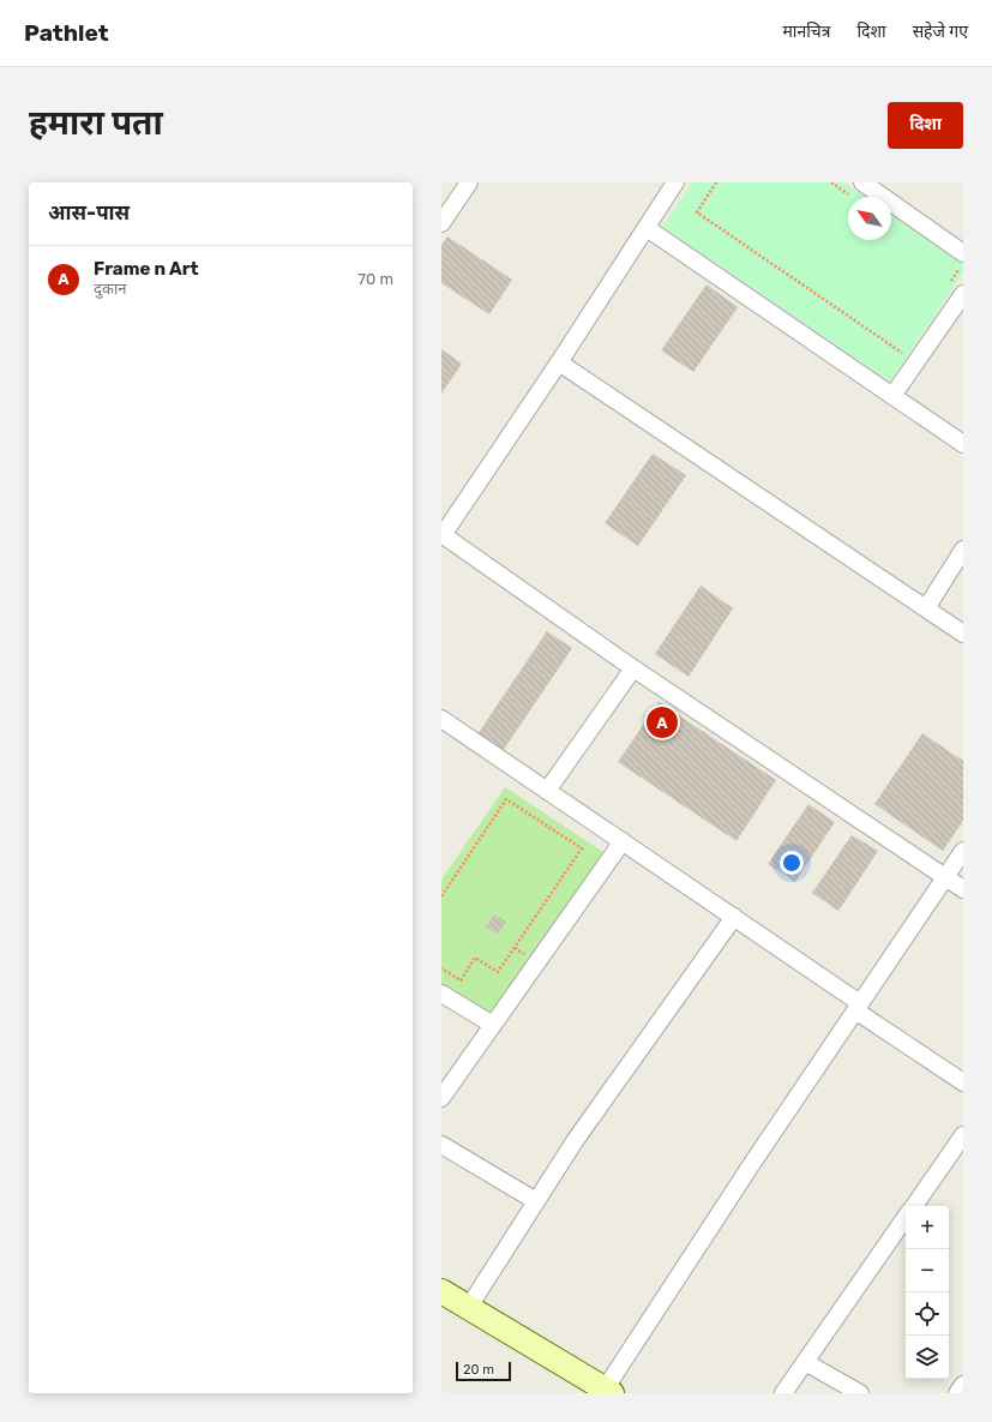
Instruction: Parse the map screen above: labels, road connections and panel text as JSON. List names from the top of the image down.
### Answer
{
  "scale_bar": "20 m",
  "north": "top left",
  "page": {
    "header": "Pathlet",
    "nav": ["मानचित्र", "दिशा", "सहेजे गए"],
    "buttons": "दिशा",
    "title": "हमारा पता",
    "heading": "आस-पास",
    "list": [
      {
        "mark": "A",
        "name": "Frame n Art",
        "note": "दुकान",
        "value": "70 m"
      }
    ],
    "pins": "A",
    "map_buttons": ["+", "−"],
    "scale": "20 m"
  }
}
